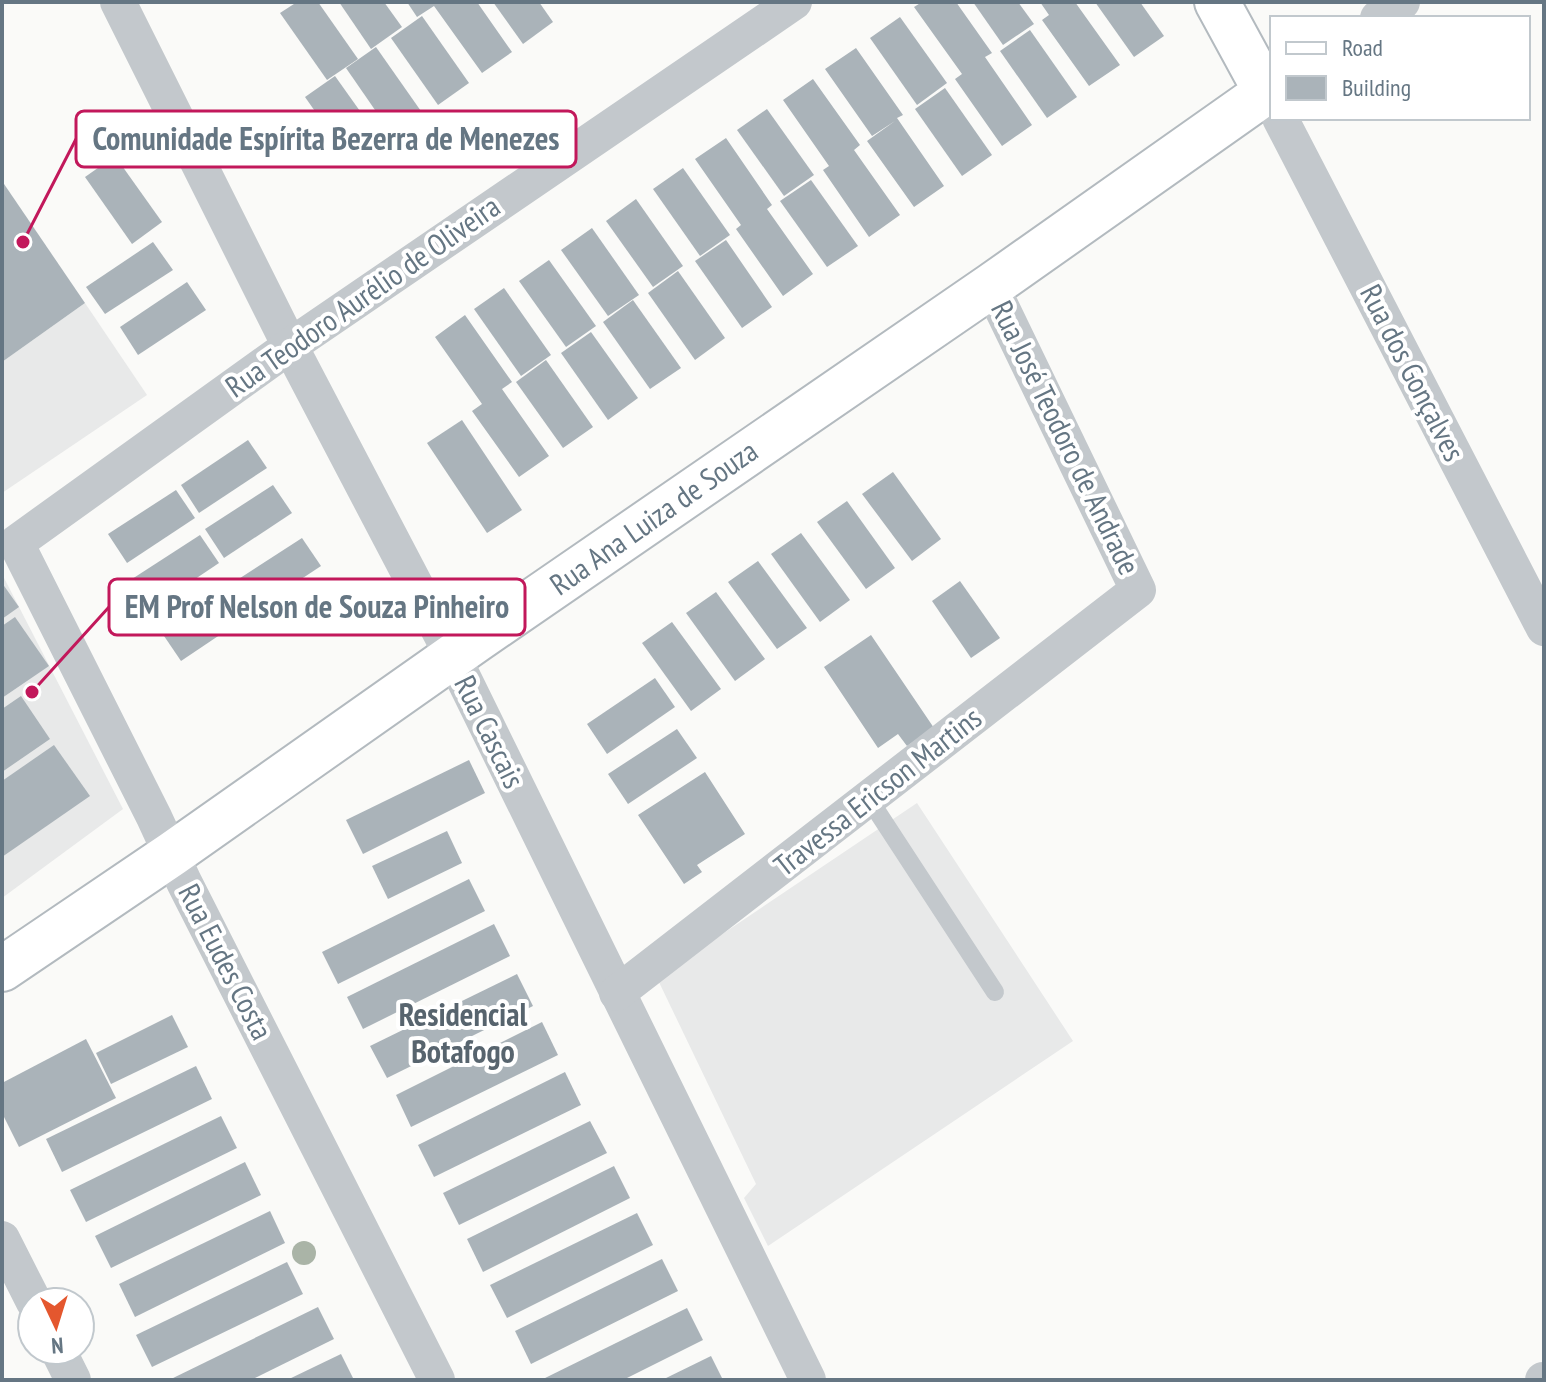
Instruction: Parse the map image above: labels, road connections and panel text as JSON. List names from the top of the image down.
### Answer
{
  "streets": {
    "street": [
      "Rua Teodoro Aurélio de Oliveira",
      "Rua dos Gonçalves",
      "Rua José Teodoro de Andrade",
      "Rua Ana Luiza de Souza",
      "Rua Cascais",
      "Travessa Ericson Martins",
      "Rua Eudes Costa"
    ]
  },
  "crossings": [
    ["Rua Teodoro Aurélio de Oliveira", "Rua Cascais"],
    ["Rua Teodoro Aurélio de Oliveira", "Rua Eudes Costa"],
    ["Rua José Teodoro de Andrade", "Rua Ana Luiza de Souza"],
    ["Rua José Teodoro de Andrade", "Travessa Ericson Martins"],
    ["Rua Ana Luiza de Souza", "Rua Cascais"],
    ["Rua Ana Luiza de Souza", "Rua Eudes Costa"],
    ["Rua Cascais", "Travessa Ericson Martins"]
  ],
  "districts": ["Residencial Botafogo"],
  "places": ["Comunidade Espírita Bezerra de Menezes", "EM Prof Nelson de Souza Pinheiro"],
  "legend": ["Road", "Building"],
  "north": "bottom"
}
